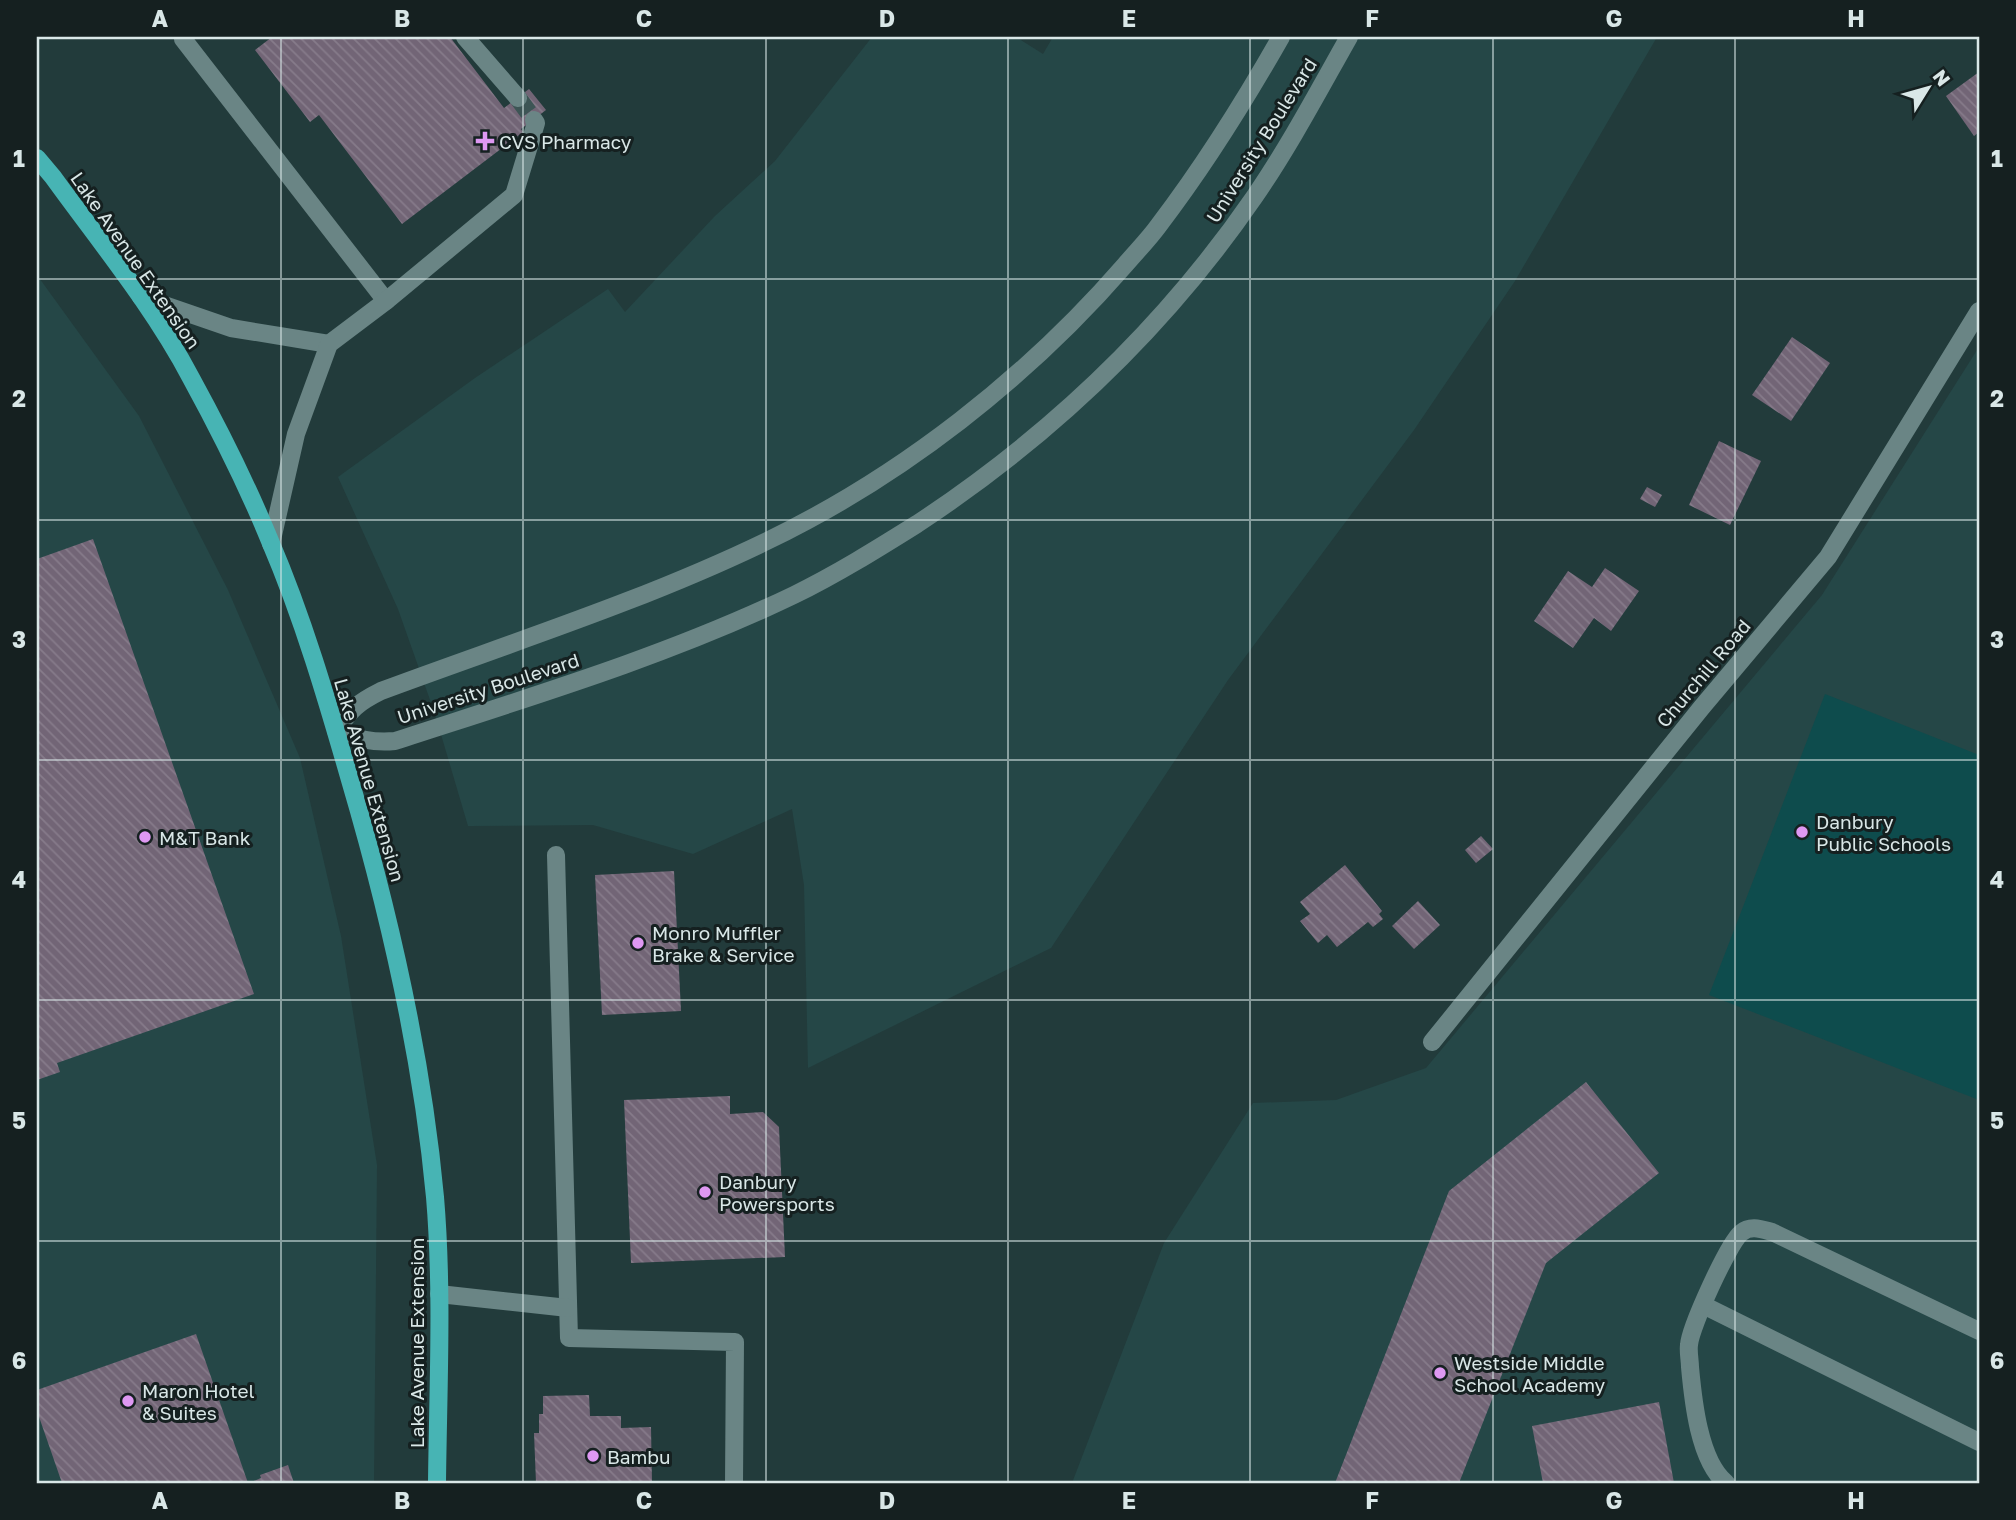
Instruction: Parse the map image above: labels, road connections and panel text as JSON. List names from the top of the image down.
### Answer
{
  "streets": {
    "main road": ["Lake Avenue Extension"],
    "street": ["University Boulevard", "Churchill Road"]
  },
  "crossings": [
    ["University Boulevard", "Lake Avenue Extension"]
  ],
  "places": {
    "health": ["CVS Pharmacy"],
    "other": [
      "Danbury Public Schools",
      "M&T Bank",
      "Monro Muffler Brake & Service",
      "Danbury Powersports",
      "Westside Middle School Academy",
      "Maron Hotel & Suites",
      "Bambu"
    ]
  },
  "north": "top right",
  "grid": {
    "columns": [
      "A",
      "B",
      "C",
      "D",
      "E",
      "F",
      "G",
      "H"
    ],
    "rows": [
      "1",
      "2",
      "3",
      "4",
      "5",
      "6"
    ]
  }
}
